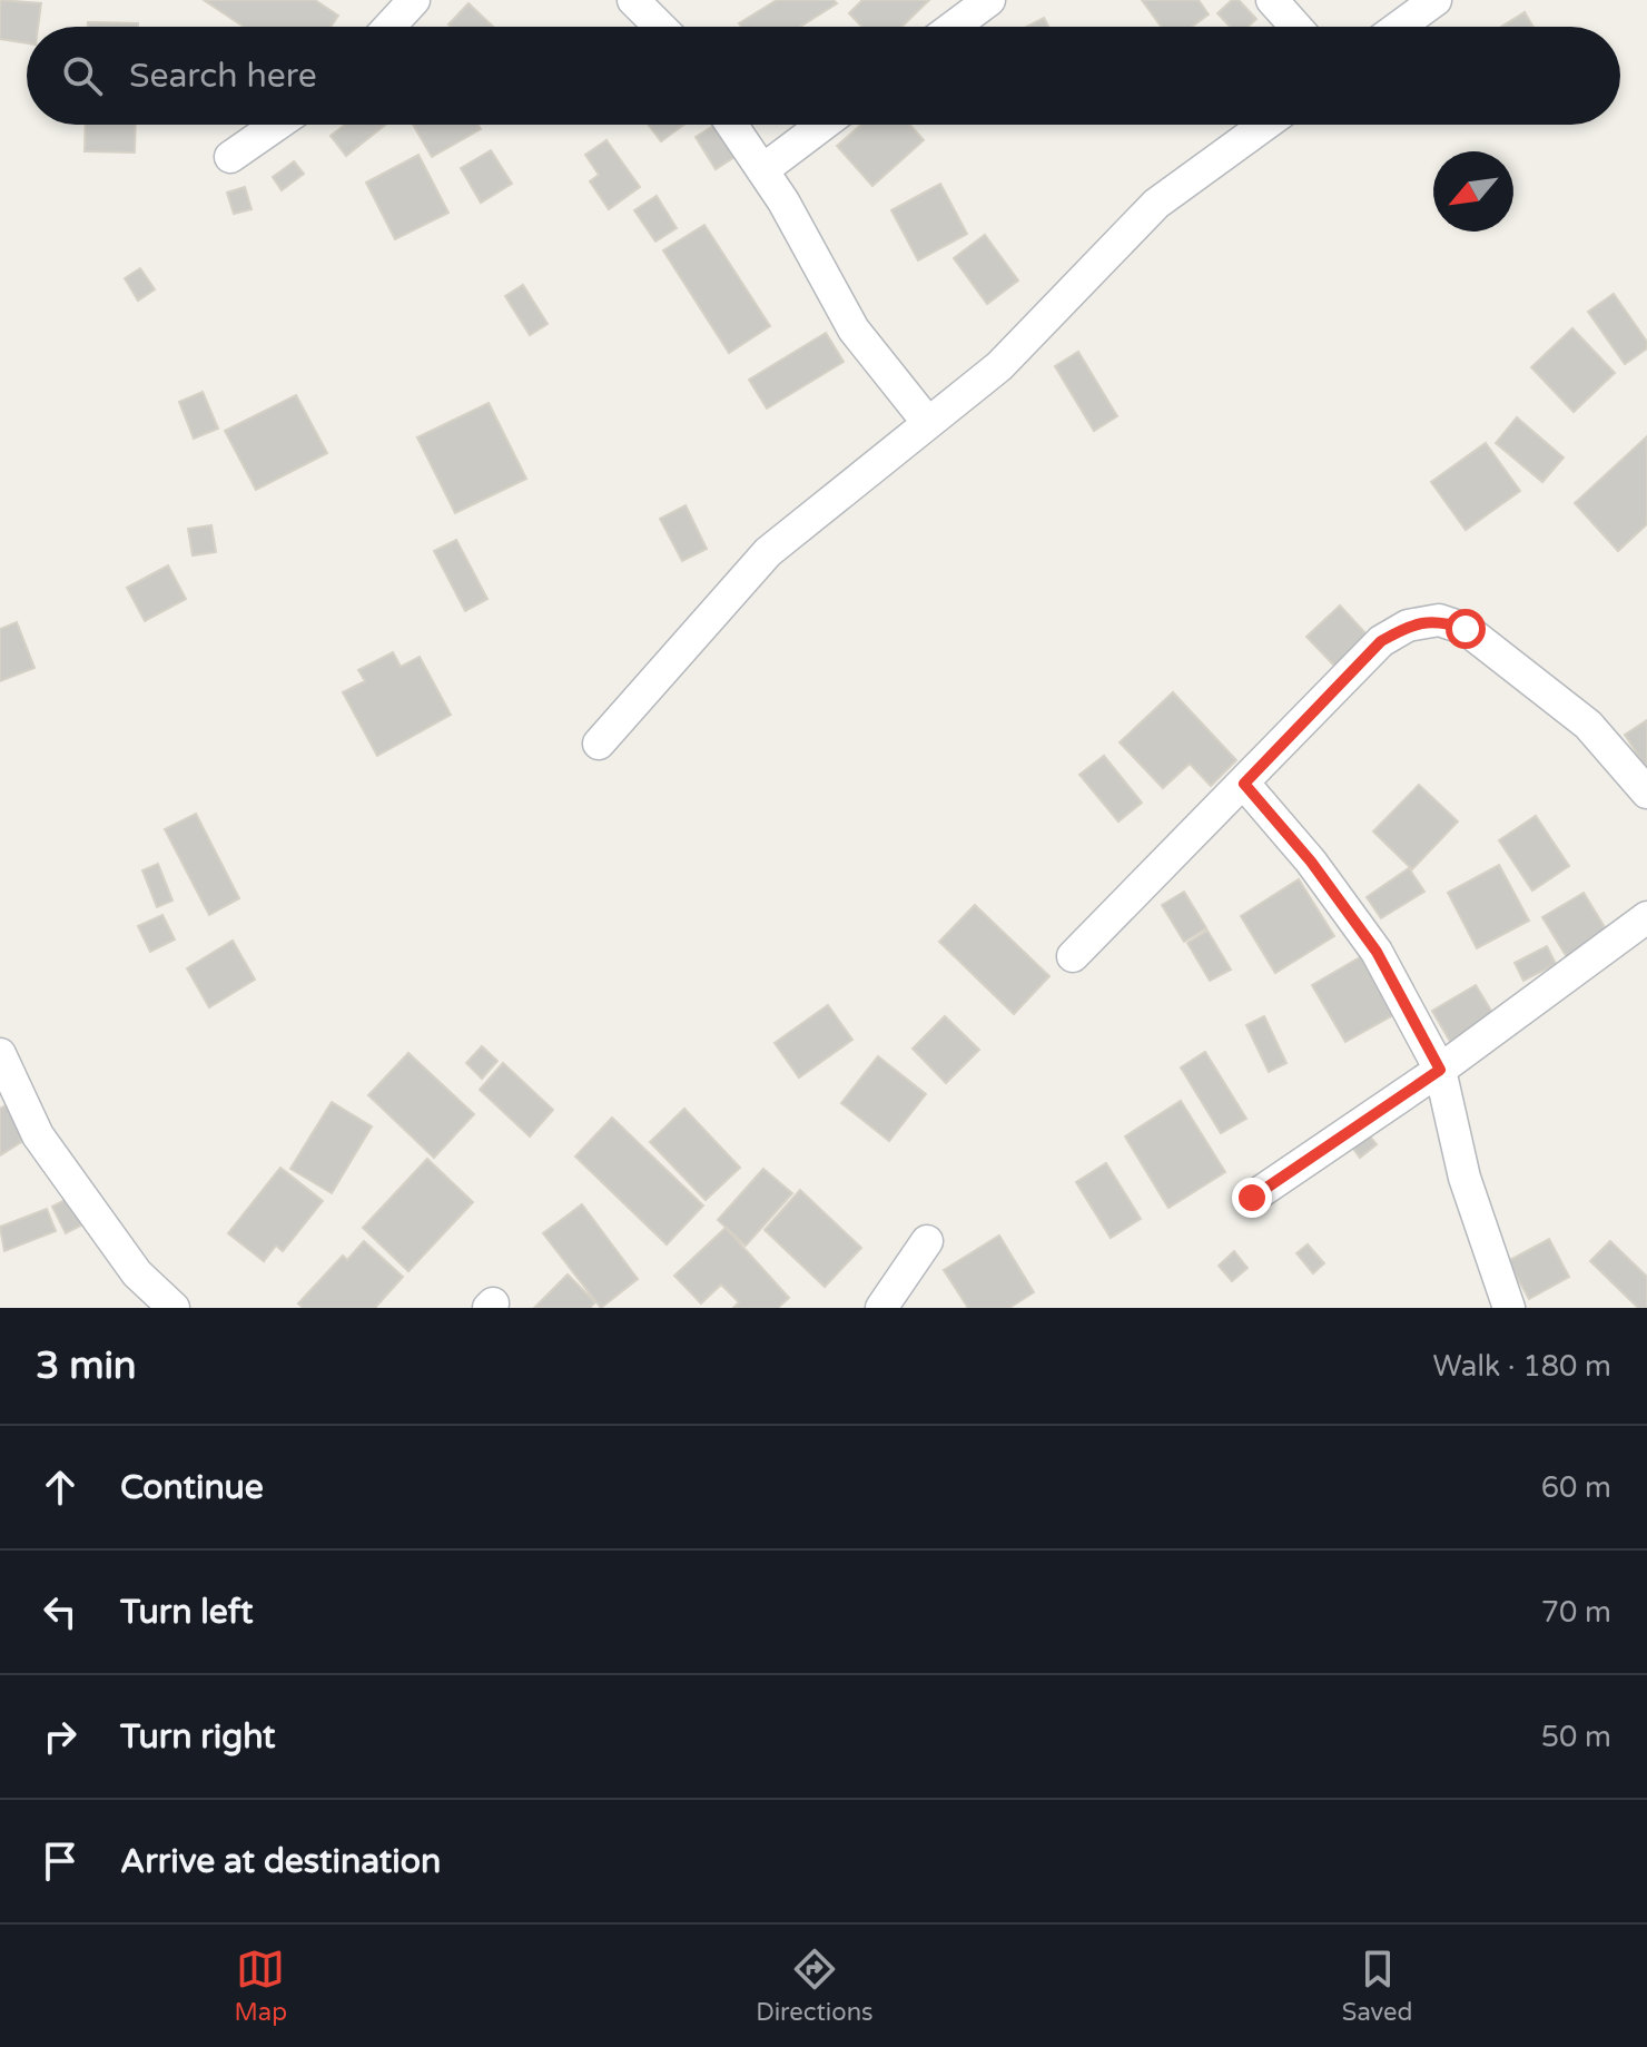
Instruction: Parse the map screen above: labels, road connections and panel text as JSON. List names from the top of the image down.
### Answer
{
  "north": "bottom left",
  "page": {
    "search": "Search here",
    "heading": ["3 min", "Walk · 180 m"],
    "list": [
      ["Continue", "60 m"],
      ["Turn left", "70 m"],
      ["Turn right", "50 m"],
      "Arrive at destination"
    ],
    "nav": ["Map", "Directions", "Saved"]
  }
}
